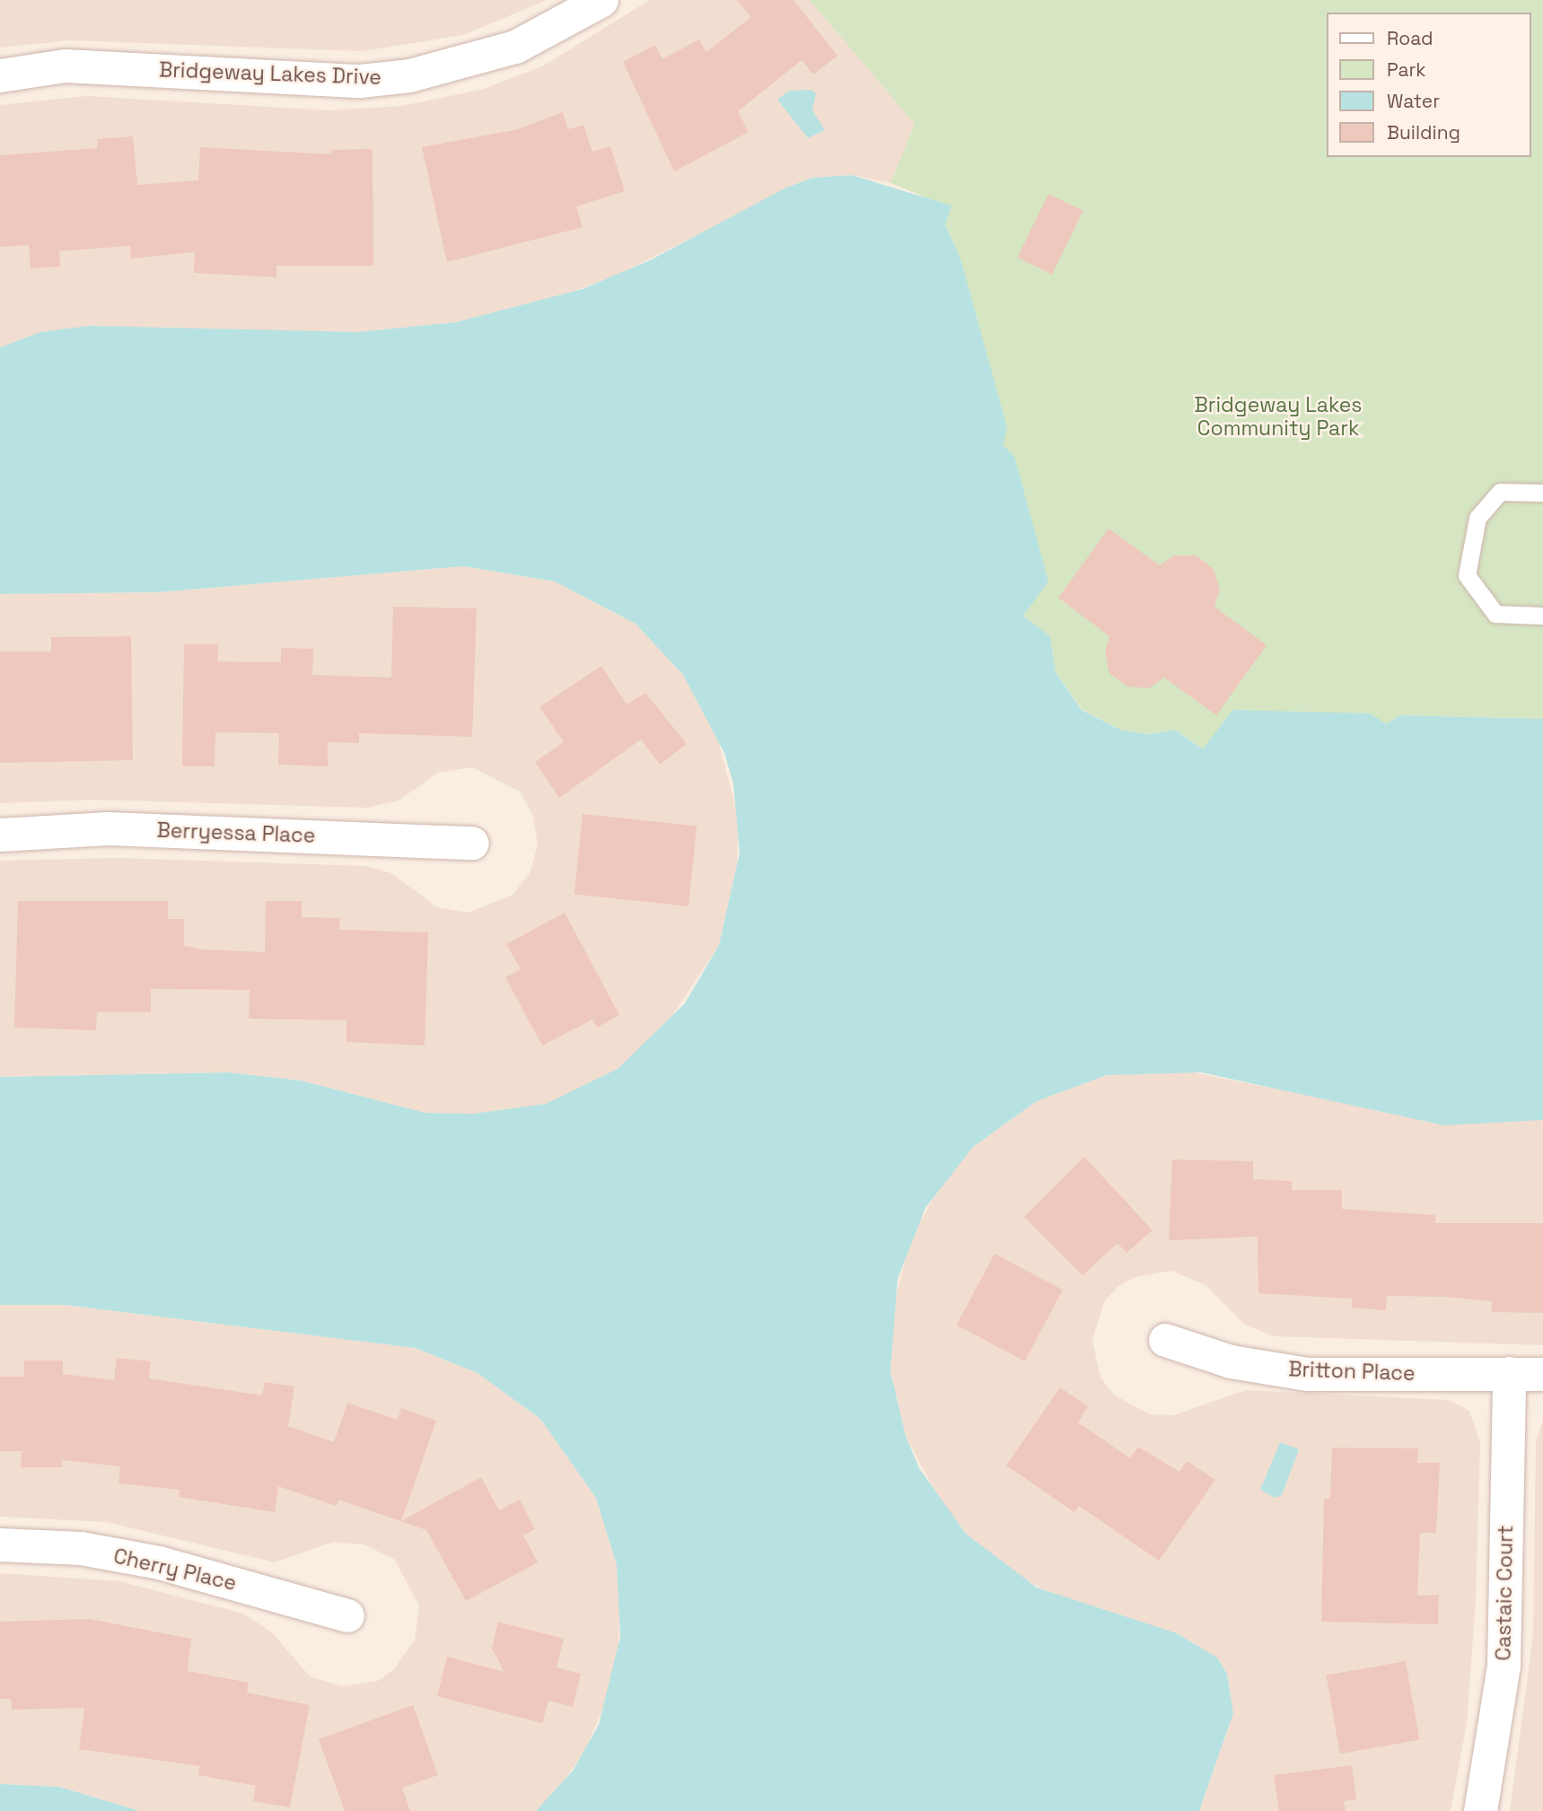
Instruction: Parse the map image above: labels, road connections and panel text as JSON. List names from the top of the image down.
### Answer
{
  "streets": {
    "street": [
      "Bridgeway Lakes Drive",
      "Berryessa Place",
      "Britton Place",
      "Cherry Place",
      "Castaic Court"
    ]
  },
  "crossings": [
    ["Britton Place", "Castaic Court"]
  ],
  "parks": ["Bridgeway Lakes Community Park"],
  "legend": [
    "Road",
    "Park",
    "Water",
    "Building"
  ]
}
